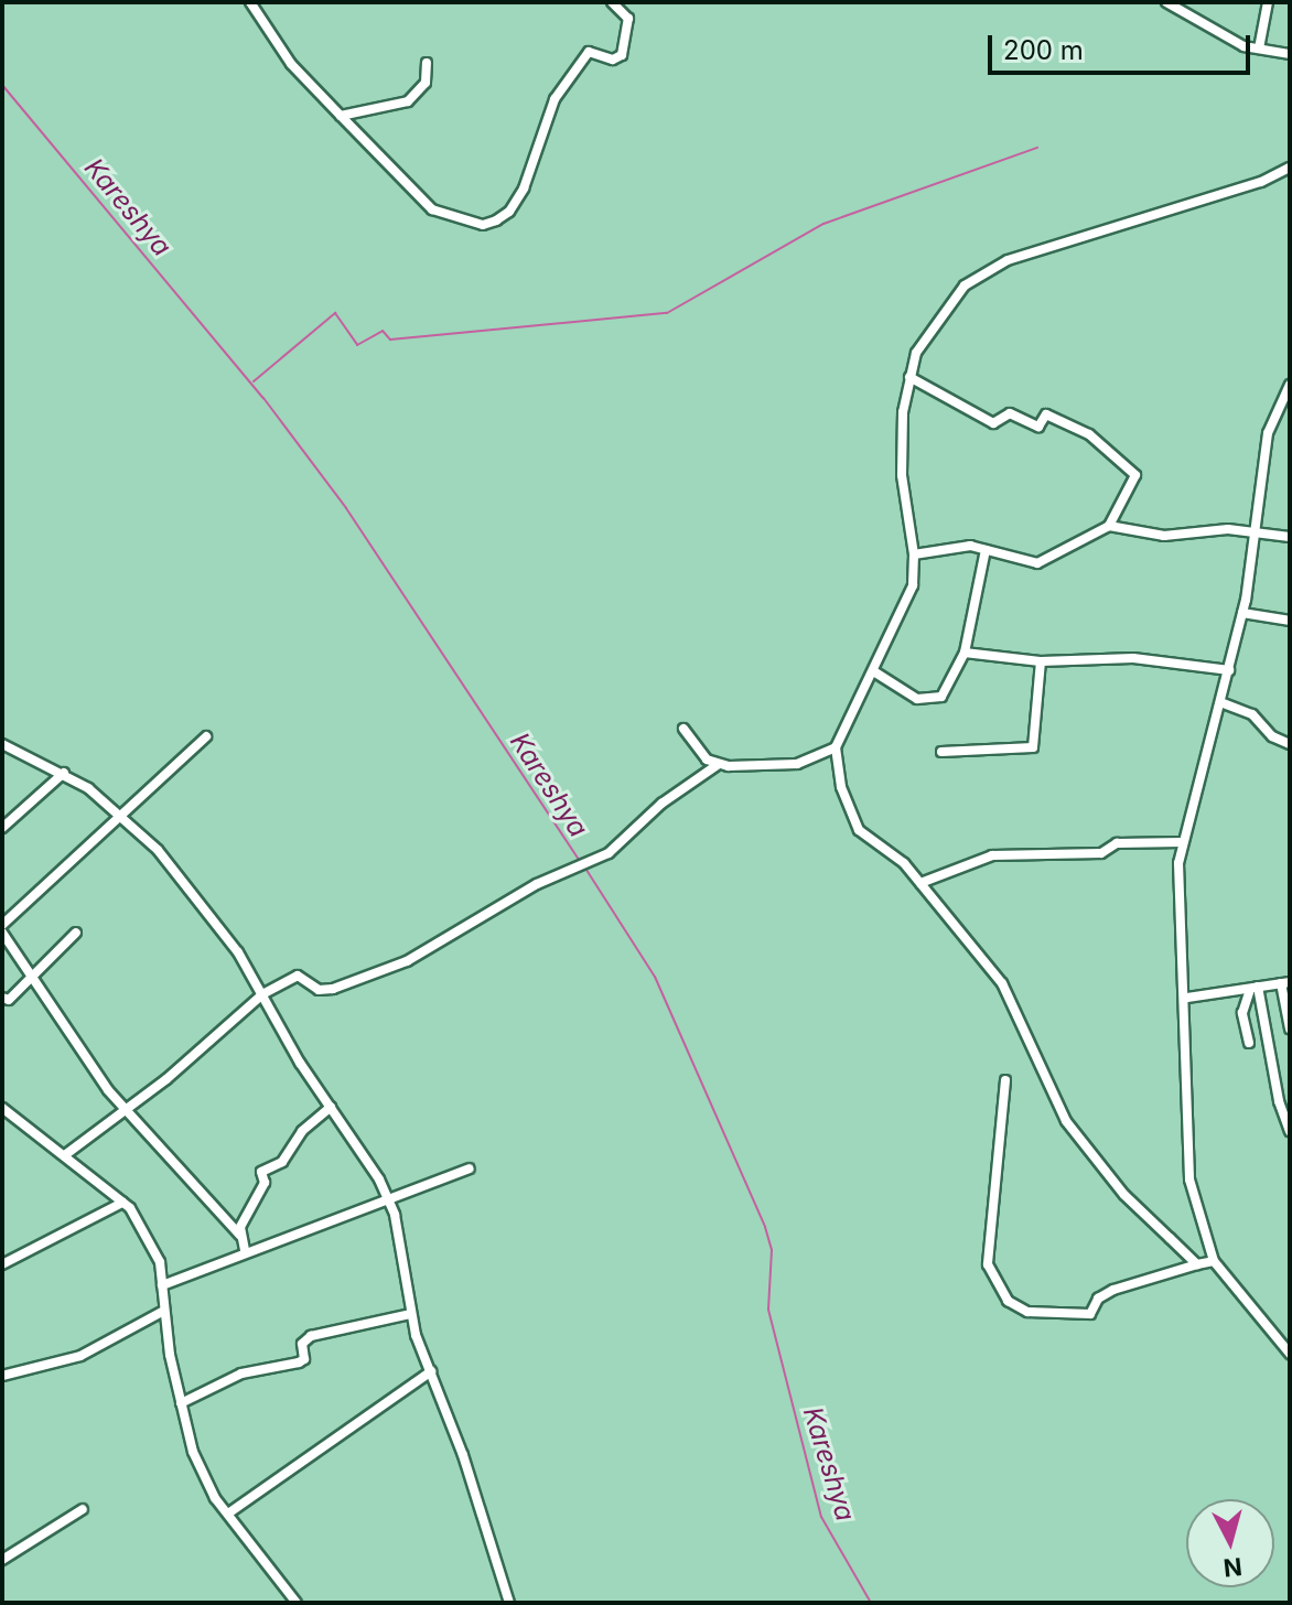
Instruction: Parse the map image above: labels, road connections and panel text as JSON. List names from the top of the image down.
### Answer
{
  "water": ["Kareshya"],
  "scale_bar": "200 m",
  "north": "bottom"
}
